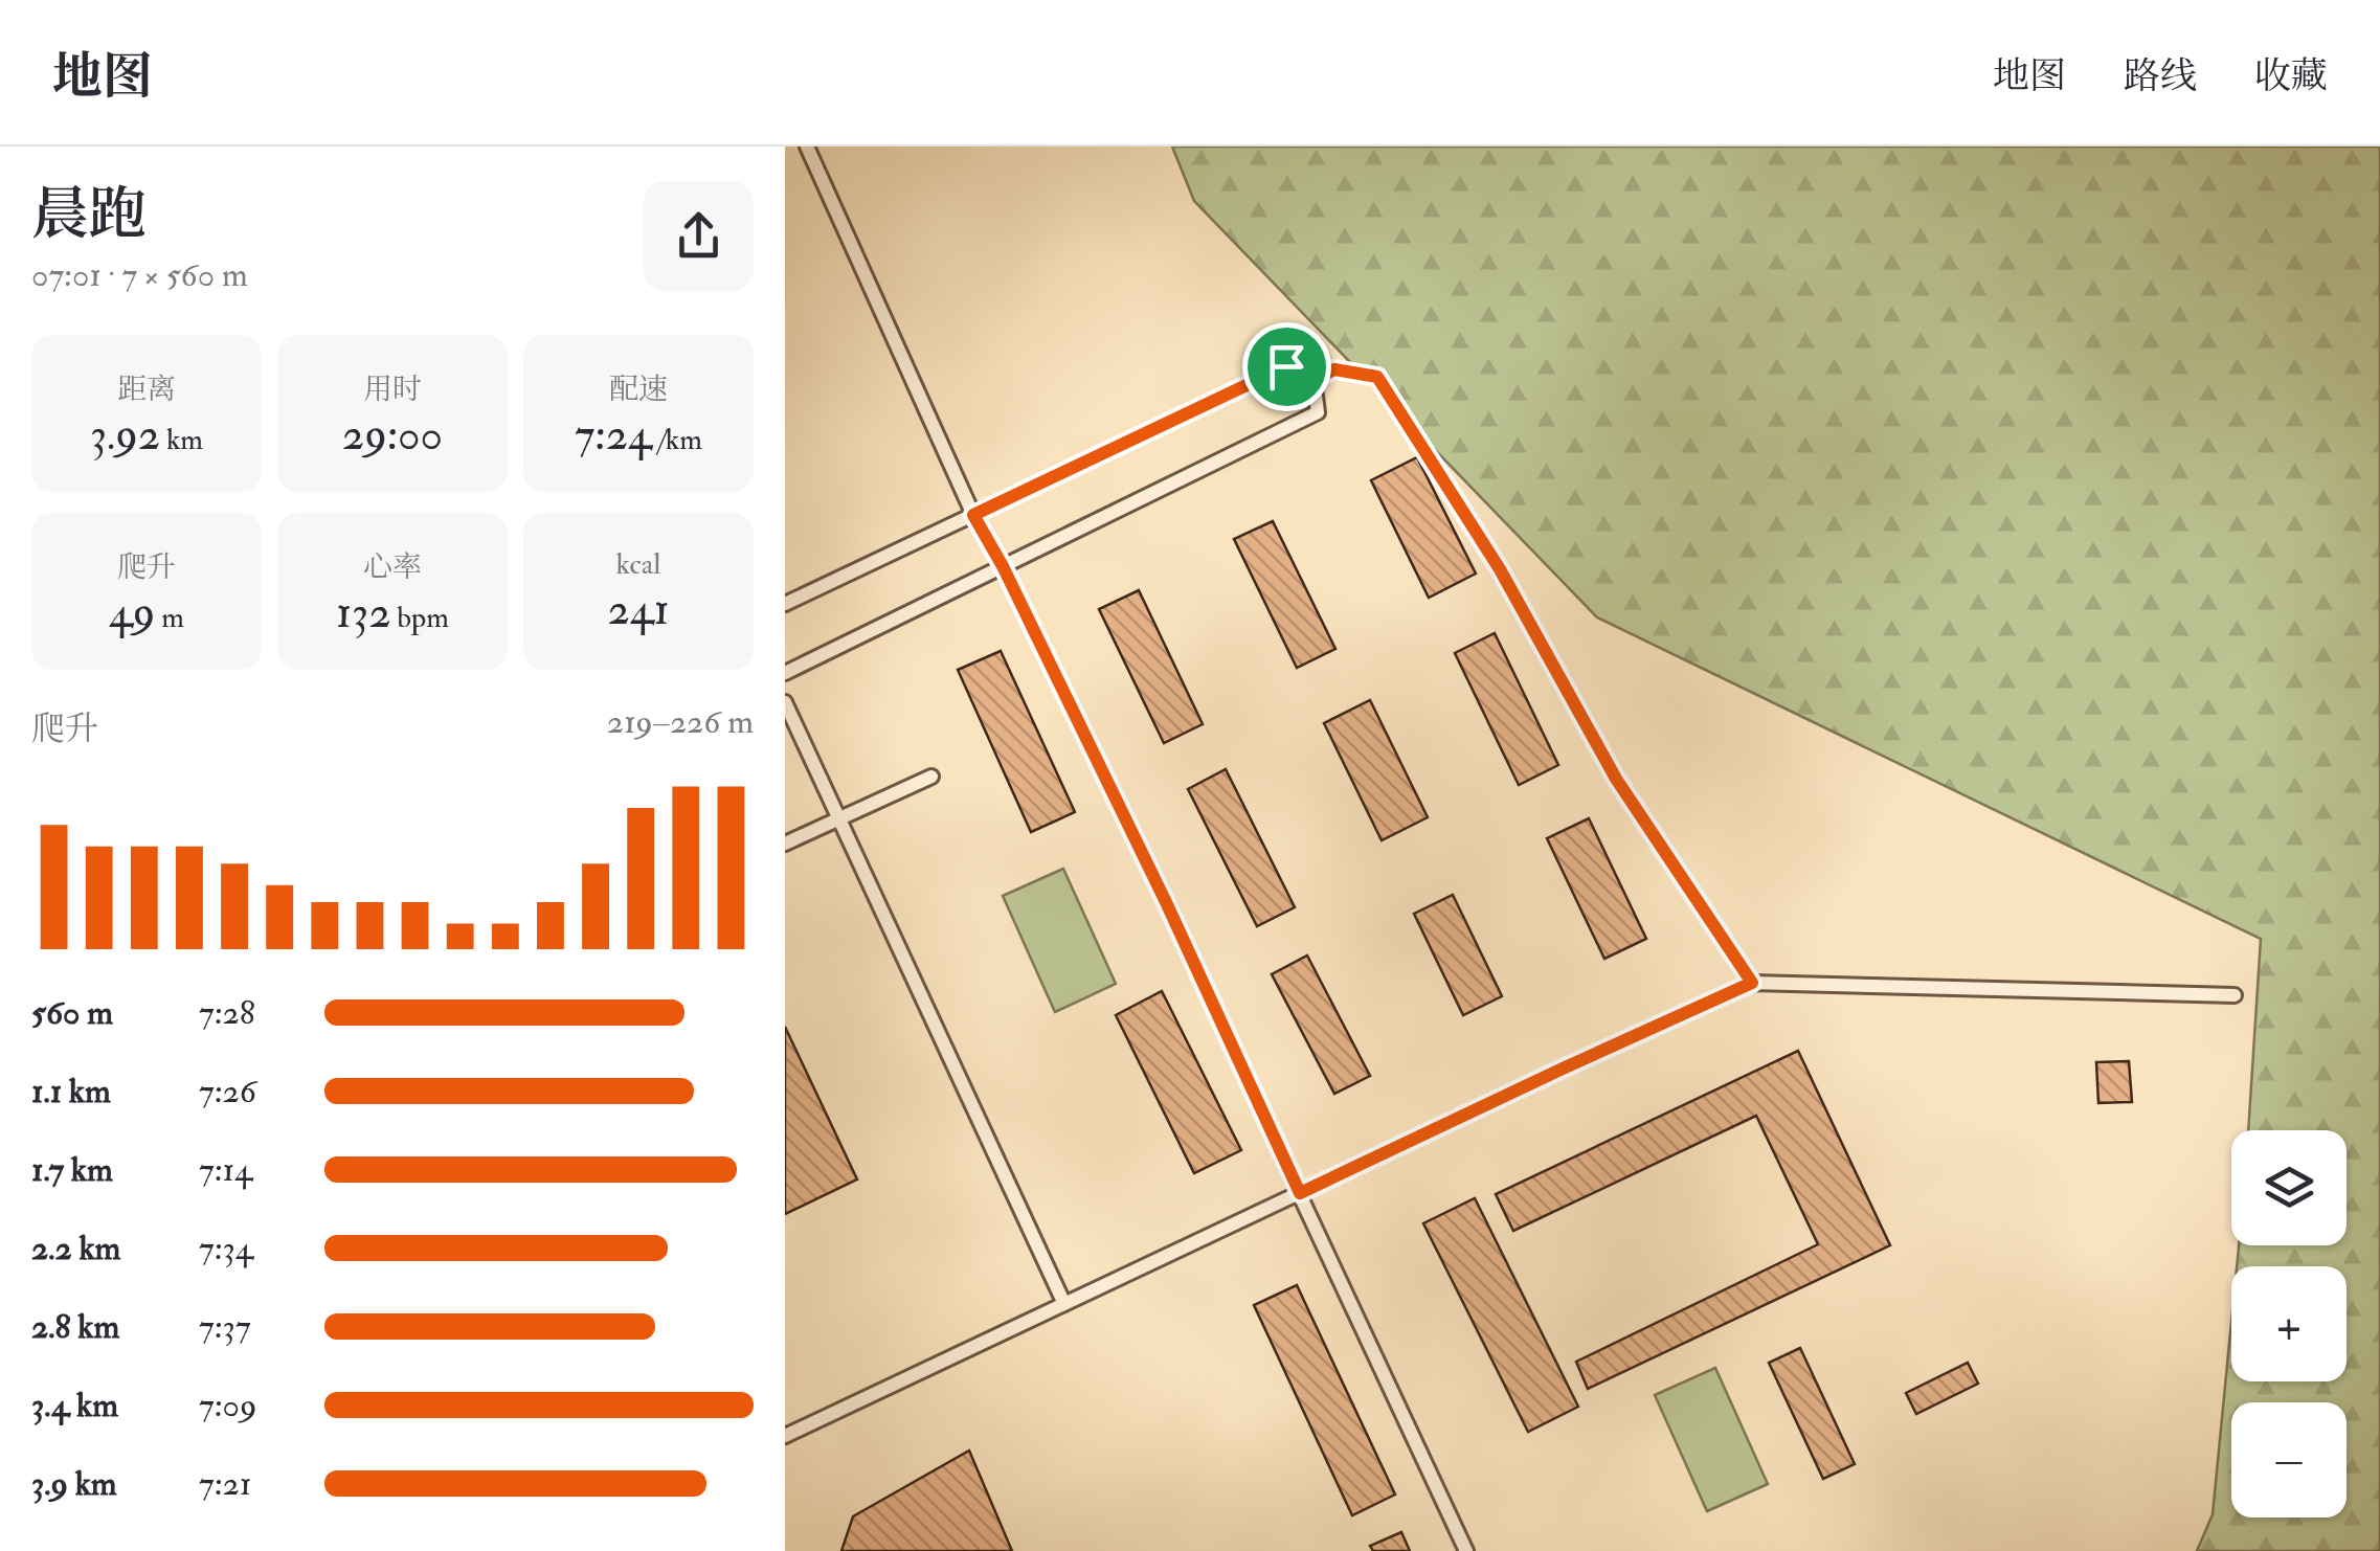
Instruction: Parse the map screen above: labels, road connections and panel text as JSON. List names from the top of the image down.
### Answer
{
  "page": {
    "header": "地图",
    "nav": ["地图", "路线", "收藏"],
    "heading": ["晨跑", "07:01 · 7 × 560 m"],
    "stats": [
      ["距离", "3.92 km"],
      ["用时", "29:00"],
      ["配速", "7:24 /km"],
      ["爬升", "49 m"],
      ["心率", "132 bpm"],
      ["kcal", "241"]
    ],
    "chart": ["爬升", "219–226 m"],
    "list": [
      {
        "name": "560 m",
        "note": "7:28"
      },
      {
        "name": "1.1 km",
        "note": "7:26"
      },
      {
        "name": "1.7 km",
        "note": "7:14"
      },
      {
        "name": "2.2 km",
        "note": "7:34"
      },
      {
        "name": "2.8 km",
        "note": "7:37"
      },
      {
        "name": "3.4 km",
        "note": "7:09"
      },
      {
        "name": "3.9 km",
        "note": "7:21"
      }
    ],
    "map_buttons": ["+", "−"]
  }
}
